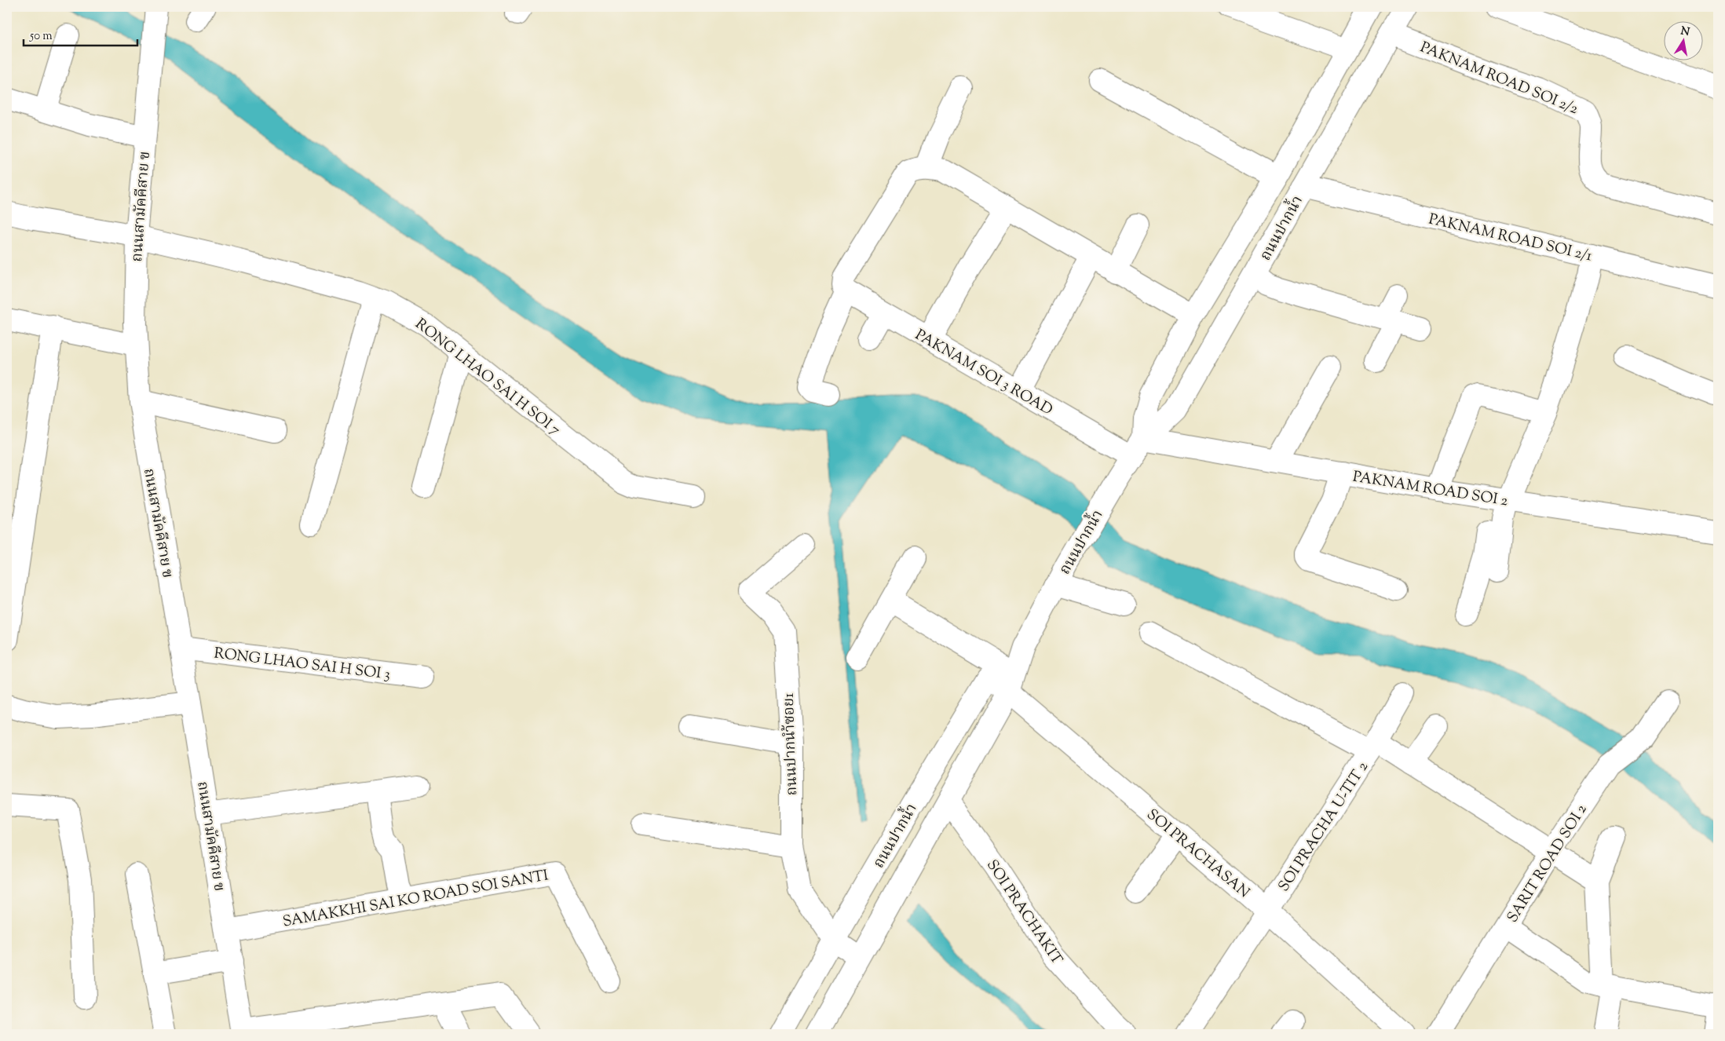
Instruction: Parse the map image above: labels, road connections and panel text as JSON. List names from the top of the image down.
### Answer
{
  "streets": {
    "street": [
      "PAKNAM ROAD SOI 2/2",
      "ถนนสามัคคีสาย ข",
      "ถนนปากน้ำ",
      "PAKNAM ROAD SOI 2/1",
      "PAKNAM SOI 3 ROAD",
      "RONG LHAO SAI H SOI 7",
      "PAKNAM ROAD SOI 2",
      "RONG LHAO SAI H SOI 3",
      "ถนนปากนำ้ซอย1",
      "SOI PRACHA U-TIT 2",
      "SOI PRACHASAN",
      "SARIT ROAD SOI 2",
      "SAMAKKHI SAI KO ROAD SOI SANTI",
      "SOI PRACHAKIT"
    ]
  },
  "crossings": [
    ["PAKNAM ROAD SOI 2/2", "ถนนปากน้ำ"],
    ["ถนนสามัคคีสาย ข", "RONG LHAO SAI H SOI 7"],
    ["ถนนสามัคคีสาย ข", "RONG LHAO SAI H SOI 3"],
    ["ถนนสามัคคีสาย ข", "SAMAKKHI SAI KO ROAD SOI SANTI"],
    ["ถนนปากน้ำ", "PAKNAM ROAD SOI 2/1"],
    ["ถนนปากน้ำ", "PAKNAM SOI 3 ROAD"],
    ["ถนนปากน้ำ", "PAKNAM ROAD SOI 2"],
    ["ถนนปากน้ำ", "ถนนปากนำ้ซอย1"],
    ["ถนนปากน้ำ", "SOI PRACHASAN"],
    ["ถนนปากน้ำ", "SOI PRACHAKIT"],
    ["SOI PRACHA U-TIT 2", "SOI PRACHASAN"]
  ],
  "scale_bar": "50 m",
  "north": "top"
}
